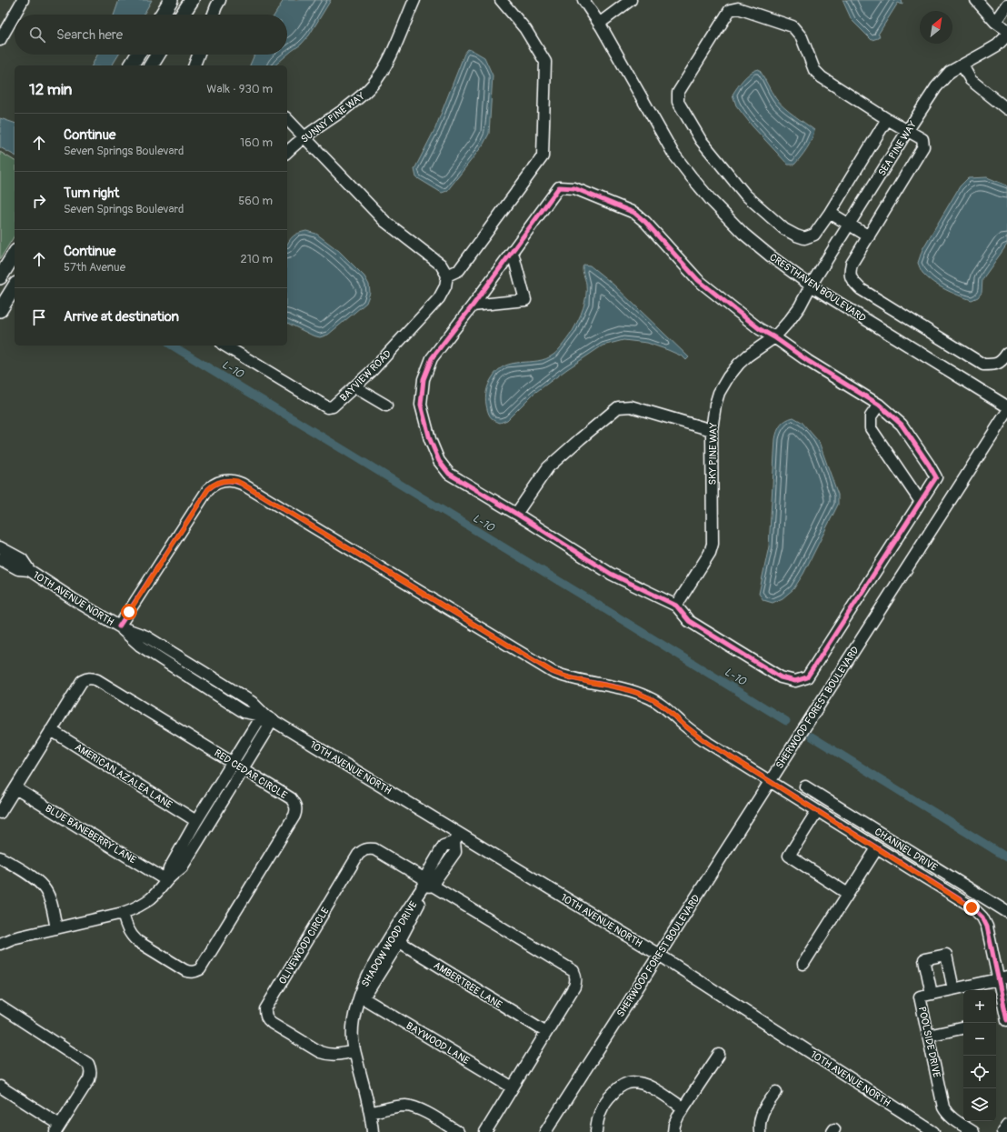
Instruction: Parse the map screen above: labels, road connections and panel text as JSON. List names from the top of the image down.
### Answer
{
  "streets": {
    "street": [
      "SUNNY PINE WAY",
      "SEA PINE WAY",
      "CRESTHAVEN BOULEVARD",
      "BAYVIEW ROAD",
      "SKY PINE WAY",
      "10TH AVENUE NORTH",
      "SHERWOOD FOREST BOULEVARD",
      "RED CEDAR CIRCLE",
      "AMERICAN AZALEA LANE",
      "BLUE BANEBERRY LANE",
      "CHANNEL DRIVE",
      "SHADOW WOOD DRIVE",
      "OLIVEWOOD CIRCLE",
      "AMBERTREE LANE",
      "POOLSIDE DRIVE",
      "BAYWOOD LANE"
    ]
  },
  "crossings": [
    ["SEA PINE WAY", "CRESTHAVEN BOULEVARD"],
    ["SEA PINE WAY", "SKY PINE WAY"],
    ["CRESTHAVEN BOULEVARD", "SKY PINE WAY"],
    ["10TH AVENUE NORTH", "SHERWOOD FOREST BOULEVARD"],
    ["10TH AVENUE NORTH", "SHADOW WOOD DRIVE"],
    ["RED CEDAR CIRCLE", "AMERICAN AZALEA LANE"],
    ["RED CEDAR CIRCLE", "BLUE BANEBERRY LANE"],
    ["SHADOW WOOD DRIVE", "OLIVEWOOD CIRCLE"],
    ["SHADOW WOOD DRIVE", "AMBERTREE LANE"],
    ["SHADOW WOOD DRIVE", "BAYWOOD LANE"],
    ["OLIVEWOOD CIRCLE", "AMBERTREE LANE"],
    ["OLIVEWOOD CIRCLE", "BAYWOOD LANE"]
  ],
  "water": ["L-10"],
  "north": "top right",
  "page": {
    "search": "Search here",
    "heading": ["12 min", "Walk · 930 m"],
    "list": [
      ["Continue", "Seven Springs Boulevard", "160 m"],
      ["Turn right", "Seven Springs Boulevard", "560 m"],
      ["Continue", "57th Avenue", "210 m"],
      "Arrive at destination"
    ],
    "map_buttons": ["+", "−"]
  }
}
